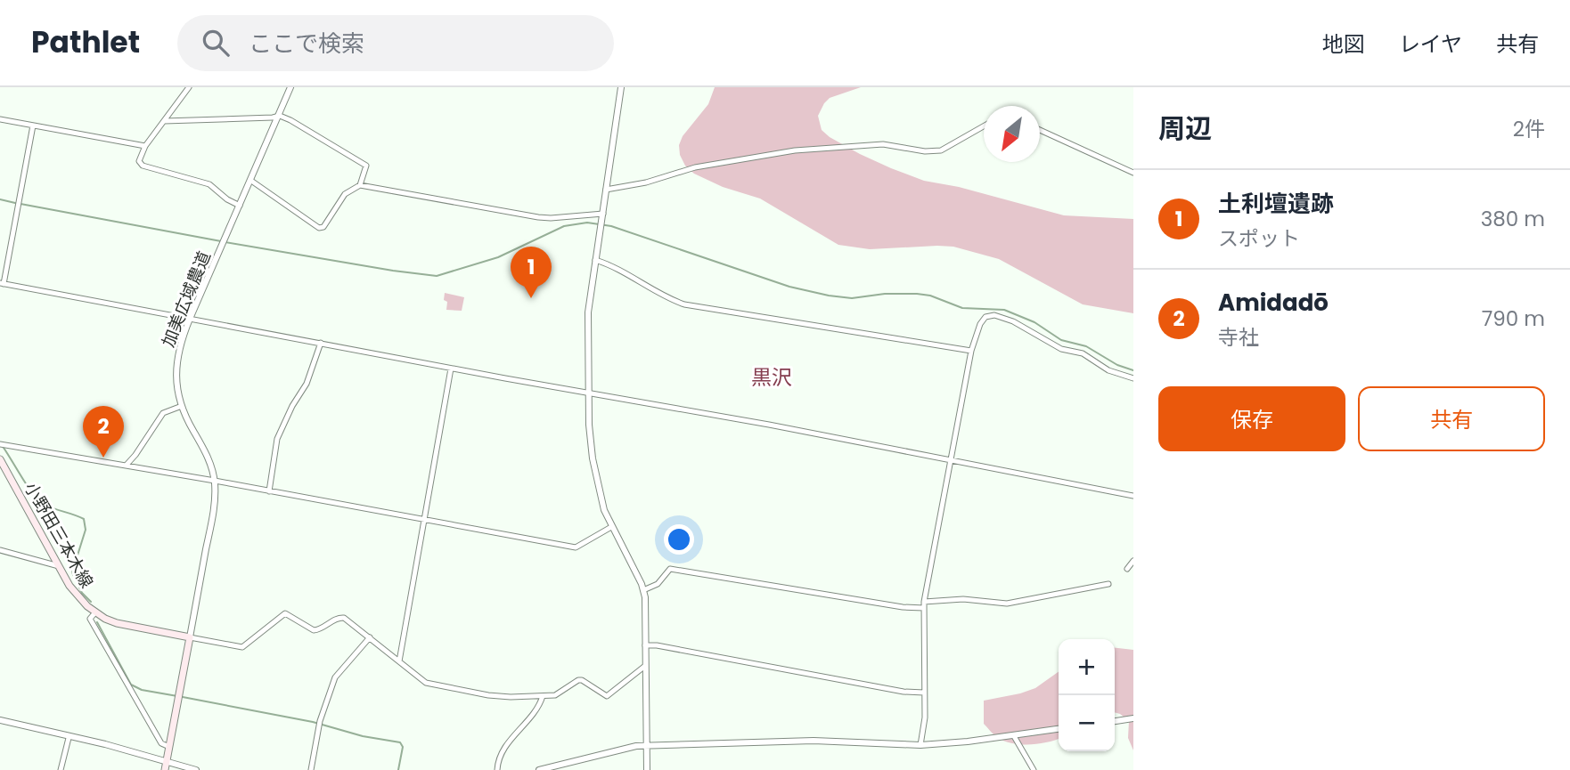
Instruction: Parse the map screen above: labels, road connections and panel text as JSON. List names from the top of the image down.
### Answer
{
  "streets": {
    "main road": ["小野田三本木線"],
    "street": ["加美広域農道"]
  },
  "crossings": [
    ["加美広域農道", "小野田三本木線"]
  ],
  "districts": ["黒沢"],
  "north": "bottom left",
  "page": {
    "header": "Pathlet",
    "search": "ここで検索",
    "nav": ["地図", "レイヤ", "共有"],
    "heading": ["周辺", "2件"],
    "list": [
      {
        "mark": "1",
        "name": "土利壇遺跡",
        "note": "スポット",
        "value": "380 m"
      },
      {
        "mark": "2",
        "name": "Amidadō",
        "note": "寺社",
        "value": "790 m"
      }
    ],
    "pins": ["1", "2"],
    "buttons": ["保存", "共有"],
    "map_buttons": ["+", "−"]
  }
}
